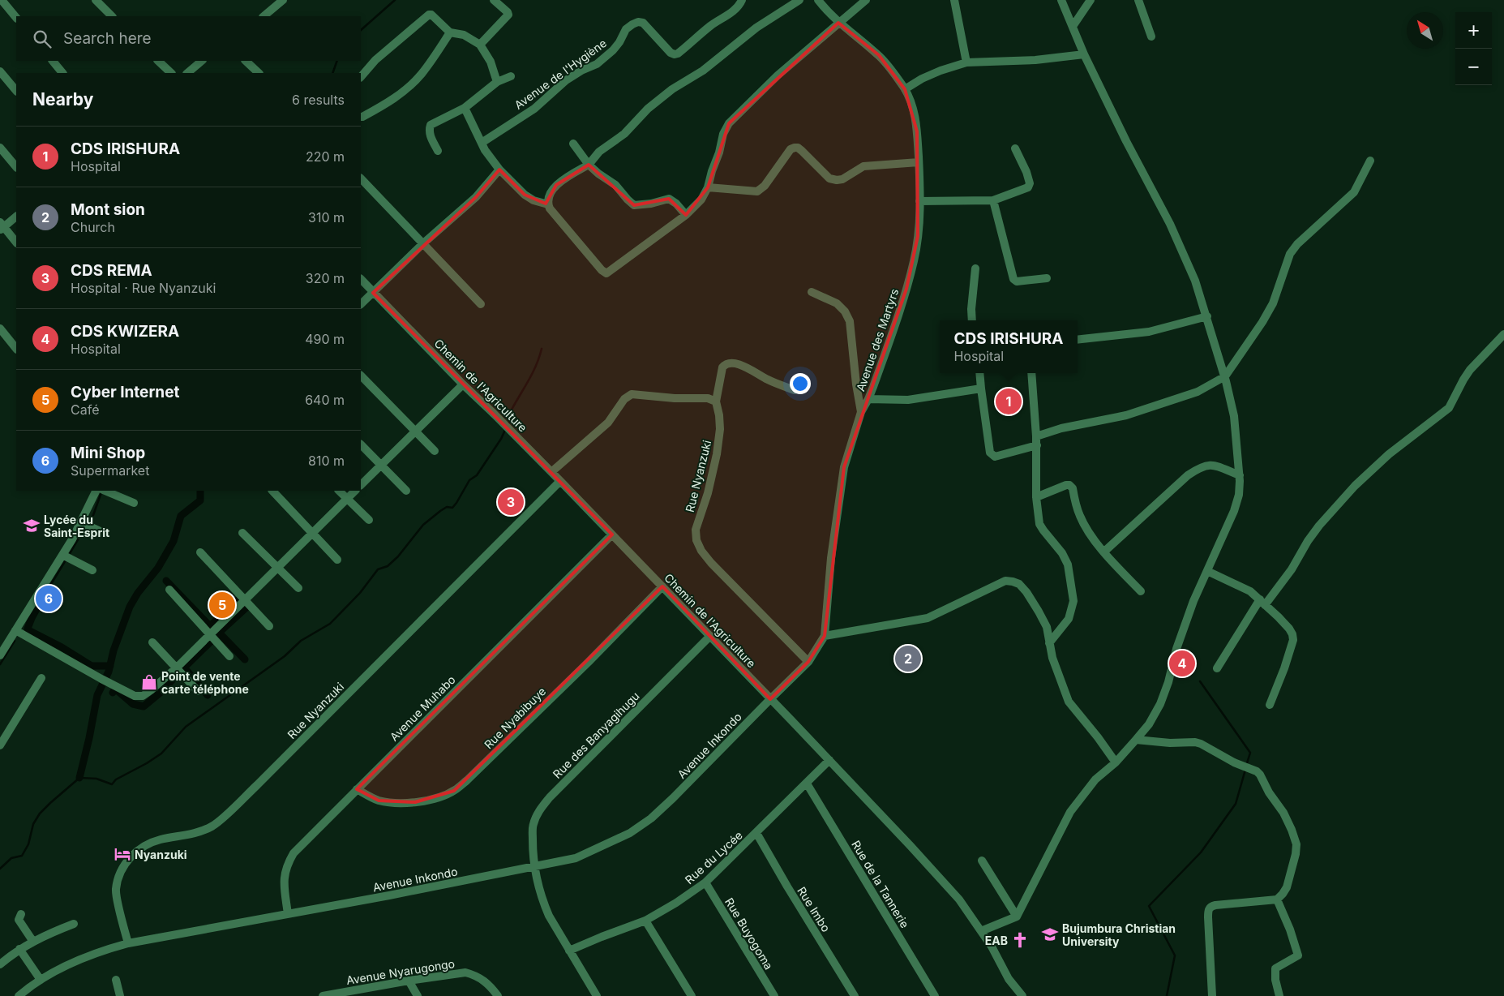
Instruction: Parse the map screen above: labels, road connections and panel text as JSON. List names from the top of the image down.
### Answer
{
  "streets": {
    "street": [
      "Avenue de l'Hygiène",
      "Avenue des Martyrs",
      "Chemin de l'Agriculture",
      "Rue Nyanzuki",
      "Avenue Muhabo",
      "Rue Nyabibuye",
      "Rue des Banyagihugu",
      "Avenue Inkondo",
      "Rue du Lycée",
      "Rue de la Tannerie",
      "Rue Imbo",
      "Rue Buyogoma",
      "Avenue Nyarugongo"
    ]
  },
  "crossings": [
    ["Avenue des Martyrs", "Chemin de l'Agriculture"],
    ["Avenue des Martyrs", "Rue Nyanzuki"],
    ["Avenue des Martyrs", "Avenue Inkondo"],
    ["Chemin de l'Agriculture", "Rue Nyanzuki"],
    ["Chemin de l'Agriculture", "Avenue Muhabo"],
    ["Chemin de l'Agriculture", "Rue Nyabibuye"],
    ["Chemin de l'Agriculture", "Rue des Banyagihugu"],
    ["Chemin de l'Agriculture", "Avenue Inkondo"],
    ["Chemin de l'Agriculture", "Rue du Lycée"],
    ["Rue Nyanzuki", "Avenue Inkondo"],
    ["Avenue Muhabo", "Rue Nyabibuye"],
    ["Avenue Muhabo", "Avenue Inkondo"],
    ["Rue des Banyagihugu", "Avenue Inkondo"],
    ["Rue des Banyagihugu", "Rue du Lycée"],
    ["Rue du Lycée", "Rue de la Tannerie"],
    ["Rue du Lycée", "Rue Imbo"],
    ["Rue du Lycée", "Rue Buyogoma"]
  ],
  "places": {
    "school or university": ["Lycée du Saint-Esprit", "Bujumbura Christian University"],
    "shop": ["Point de vente carte téléphone"],
    "hotel": ["Nyanzuki"],
    "church": ["EAB"]
  },
  "north": "top left",
  "page": {
    "map_buttons": ["+", "−"],
    "search": "Search here",
    "heading": ["Nearby", "6 results"],
    "list": [
      {
        "mark": "1",
        "name": "CDS IRISHURA",
        "note": "Hospital",
        "value": "220 m"
      },
      {
        "mark": "2",
        "name": "Mont sion",
        "note": "Church",
        "value": "310 m"
      },
      {
        "mark": "3",
        "name": "CDS REMA",
        "note": "Hospital · Rue Nyanzuki",
        "value": "320 m"
      },
      {
        "mark": "4",
        "name": "CDS KWIZERA",
        "note": "Hospital",
        "value": "490 m"
      },
      {
        "mark": "5",
        "name": "Cyber Internet",
        "note": "Café",
        "value": "640 m"
      },
      {
        "mark": "6",
        "name": "Mini Shop",
        "note": "Supermarket",
        "value": "810 m"
      }
    ],
    "popup": ["CDS IRISHURA", "Hospital"],
    "pins": [
      "1",
      "3",
      "6",
      "5",
      "2",
      "4"
    ]
  }
}
